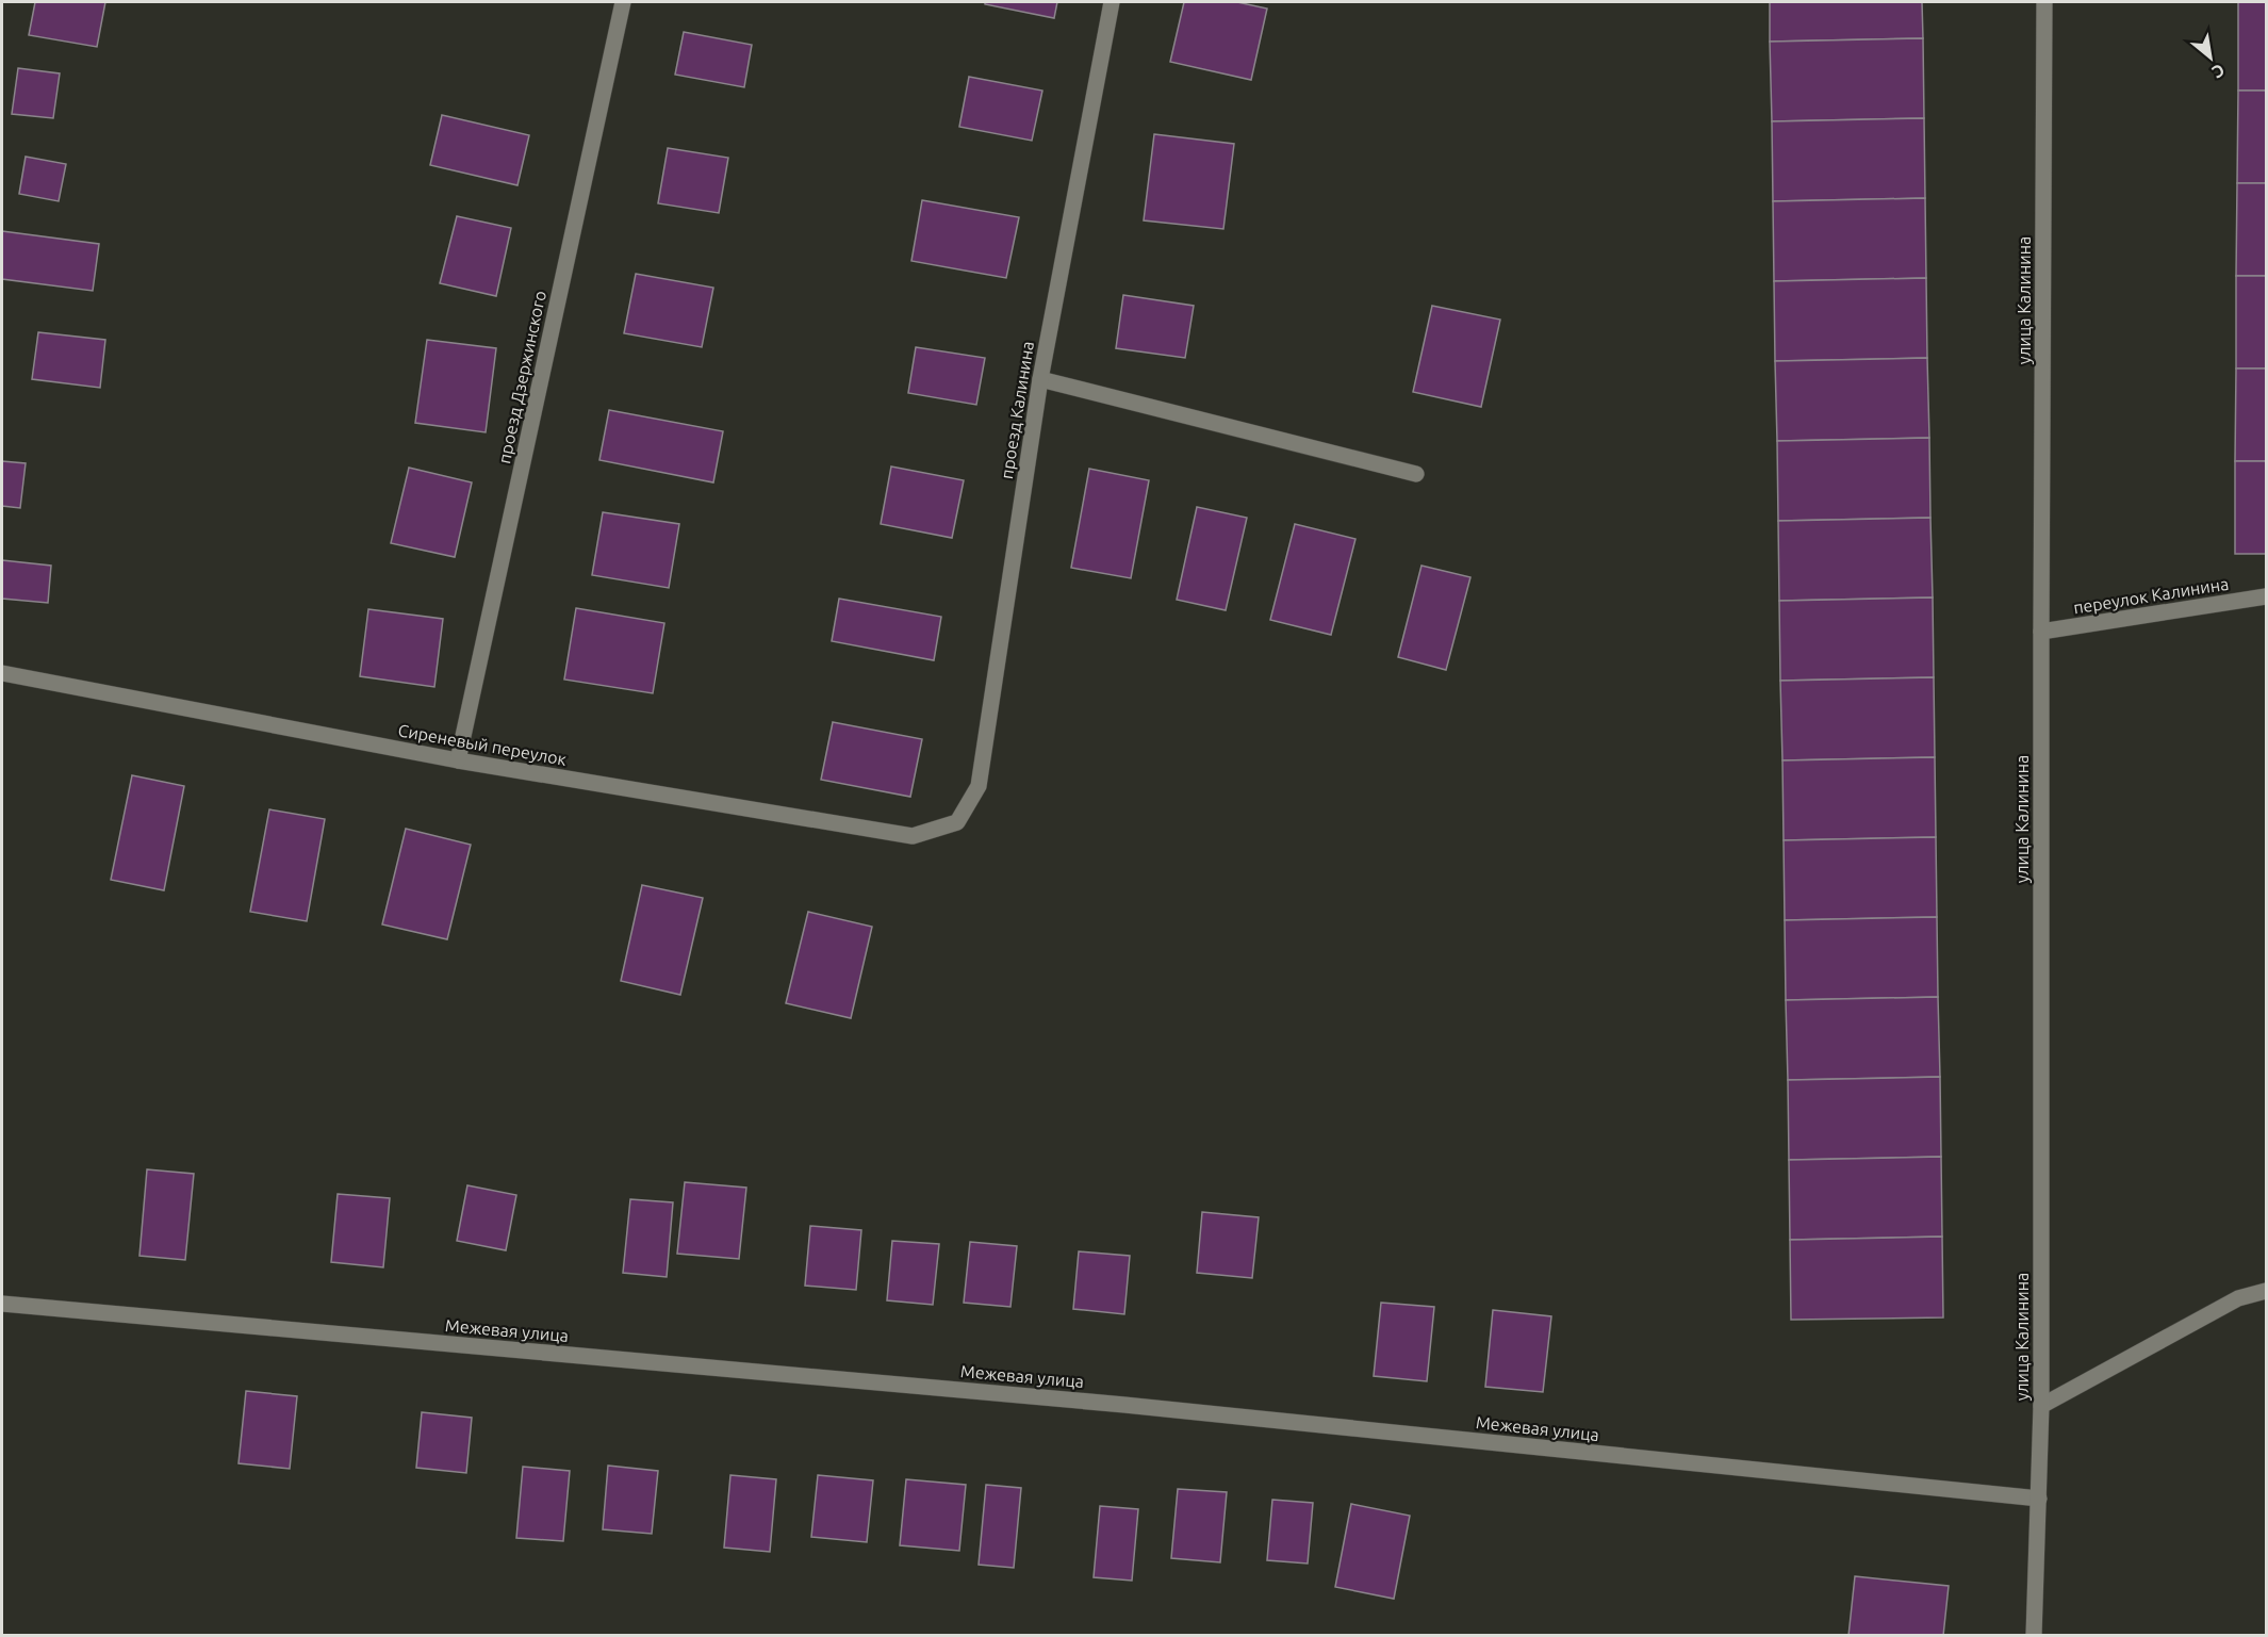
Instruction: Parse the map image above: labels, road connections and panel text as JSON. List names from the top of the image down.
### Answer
{
  "streets": {
    "street": [
      "улица Калинина",
      "проезд Дзержинского",
      "проезд Калинина",
      "переулок Калинина",
      "Сиреневый переулок",
      "Межевая улица"
    ]
  },
  "crossings": [
    ["улица Калинина", "переулок Калинина"],
    ["улица Калинина", "Межевая улица"],
    ["проезд Дзержинского", "Сиреневый переулок"],
    ["проезд Калинина", "Сиреневый переулок"]
  ],
  "north": "bottom right"
}
